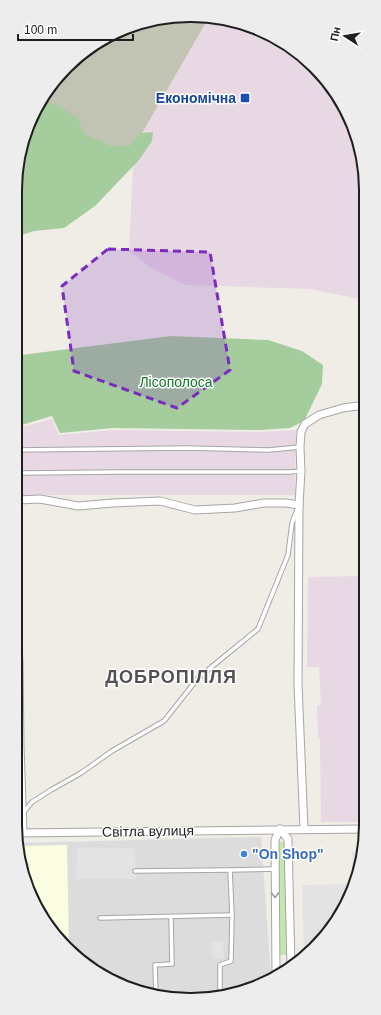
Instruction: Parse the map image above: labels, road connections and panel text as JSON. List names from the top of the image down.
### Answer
{
  "streets": {
    "street": ["Світла вулиця"]
  },
  "districts": ["ДОБРОПІЛЛЯ"],
  "parks": ["Лісополоса"],
  "places": {
    "transit": ["Економічна"],
    "other": ["\"On Shop\""]
  },
  "scale_bar": "100 m",
  "north": "left"
}
